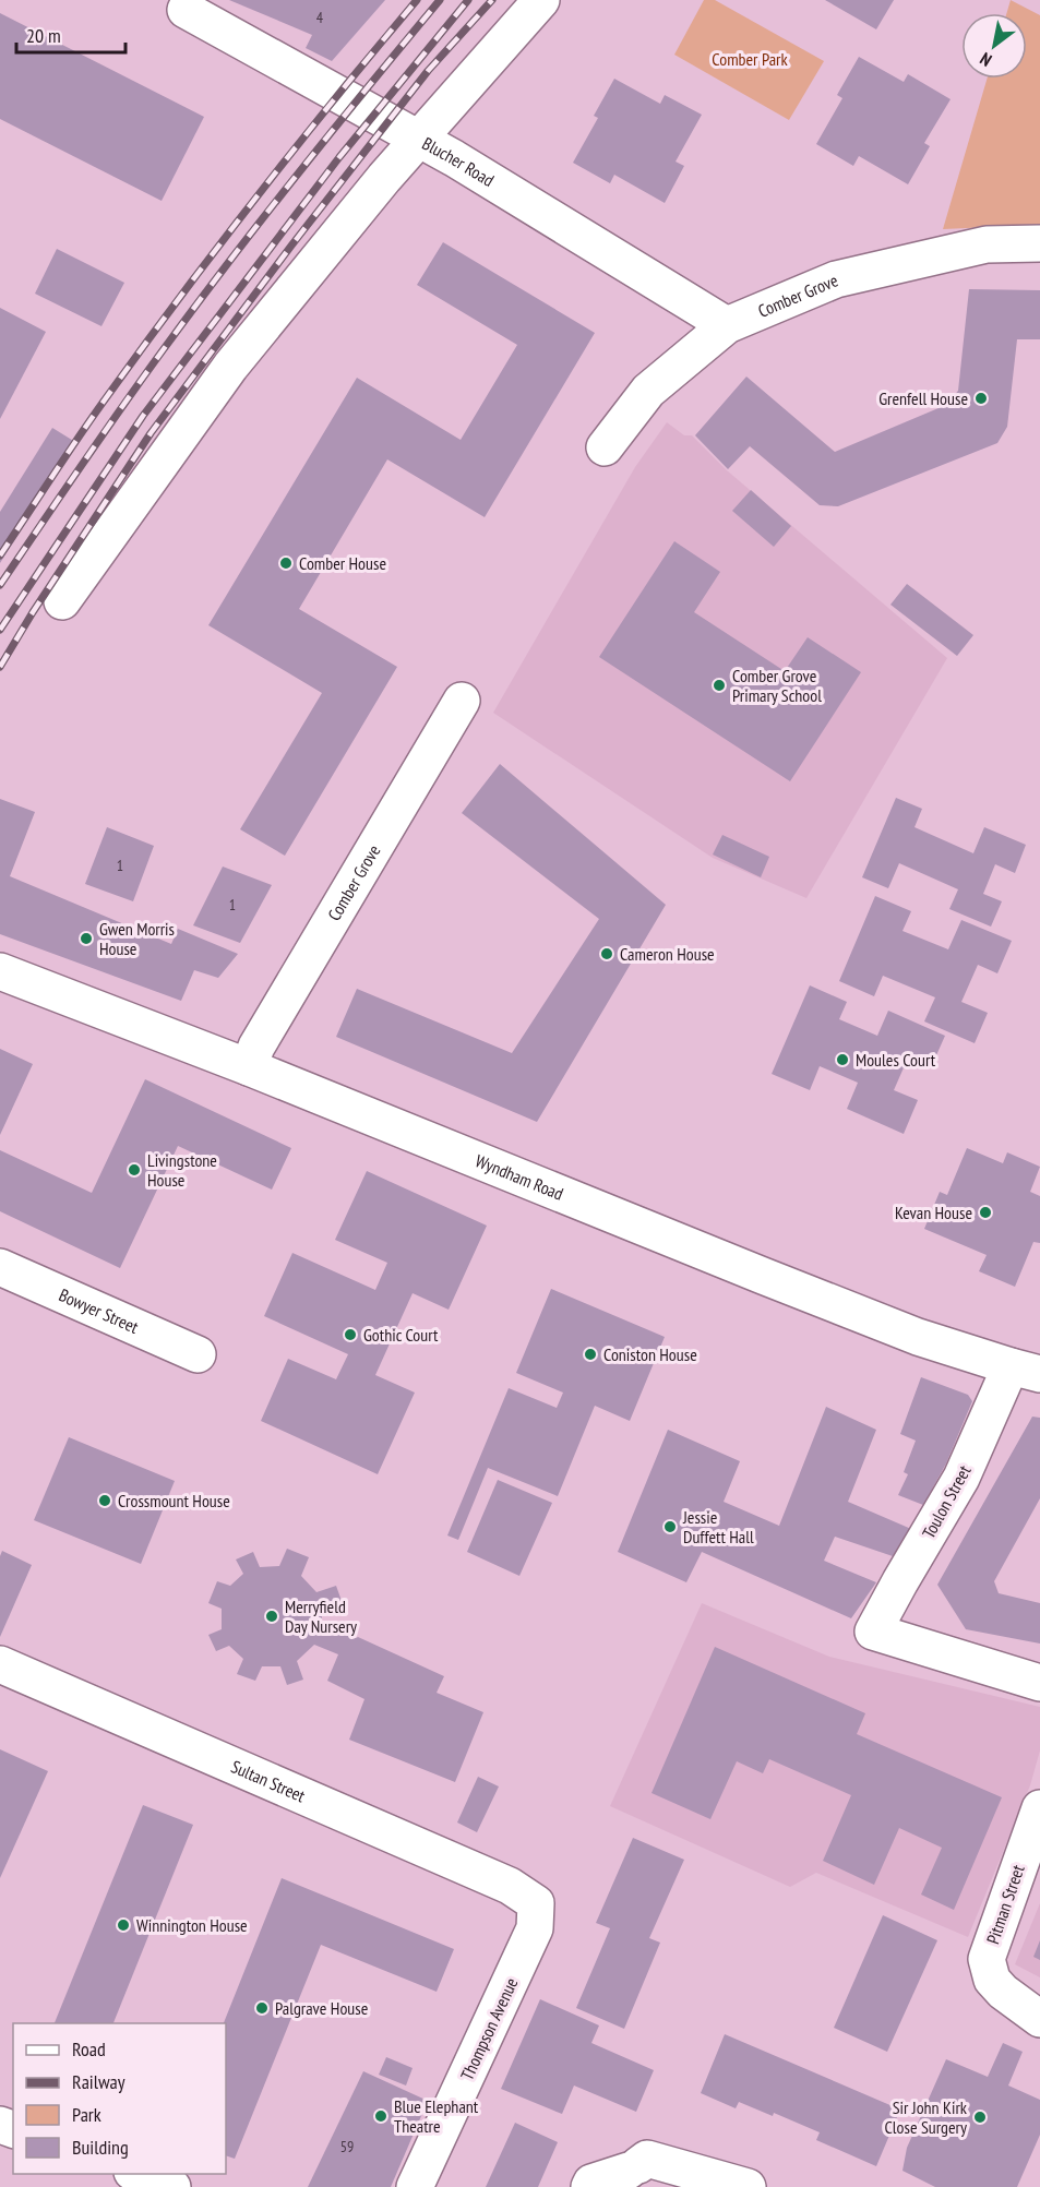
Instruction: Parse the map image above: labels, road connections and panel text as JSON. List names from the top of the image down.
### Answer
{
  "streets": {
    "street": [
      "Blucher Road",
      "Comber Grove",
      "Wyndham Road",
      "Bowyer Street",
      "Toulon Street",
      "Sultan Street",
      "Pitman Street",
      "Thompson Avenue"
    ]
  },
  "crossings": [
    ["Blucher Road", "Comber Grove"],
    ["Comber Grove", "Wyndham Road"],
    ["Wyndham Road", "Toulon Street"],
    ["Sultan Street", "Thompson Avenue"]
  ],
  "parks": ["Comber Park"],
  "places": [
    "Grenfell House",
    "Comber House",
    "Comber Grove Primary School",
    "Gwen Morris House",
    "Cameron House",
    "Moules Court",
    "Livingstone House",
    "Kevan House",
    "Gothic Court",
    "Coniston House",
    "Crossmount House",
    "Jessie Duffett Hall",
    "Merryfield Day Nursery",
    "Winnington House",
    "Palgrave House",
    "Blue Elephant Theatre",
    "Sir John Kirk Close Surgery"
  ],
  "house_numbers": [
    "4",
    "1",
    "1",
    "59"
  ],
  "legend": [
    "Road",
    "Railway",
    "Park",
    "Building"
  ],
  "scale_bar": "20 m",
  "north": "bottom left"
}
